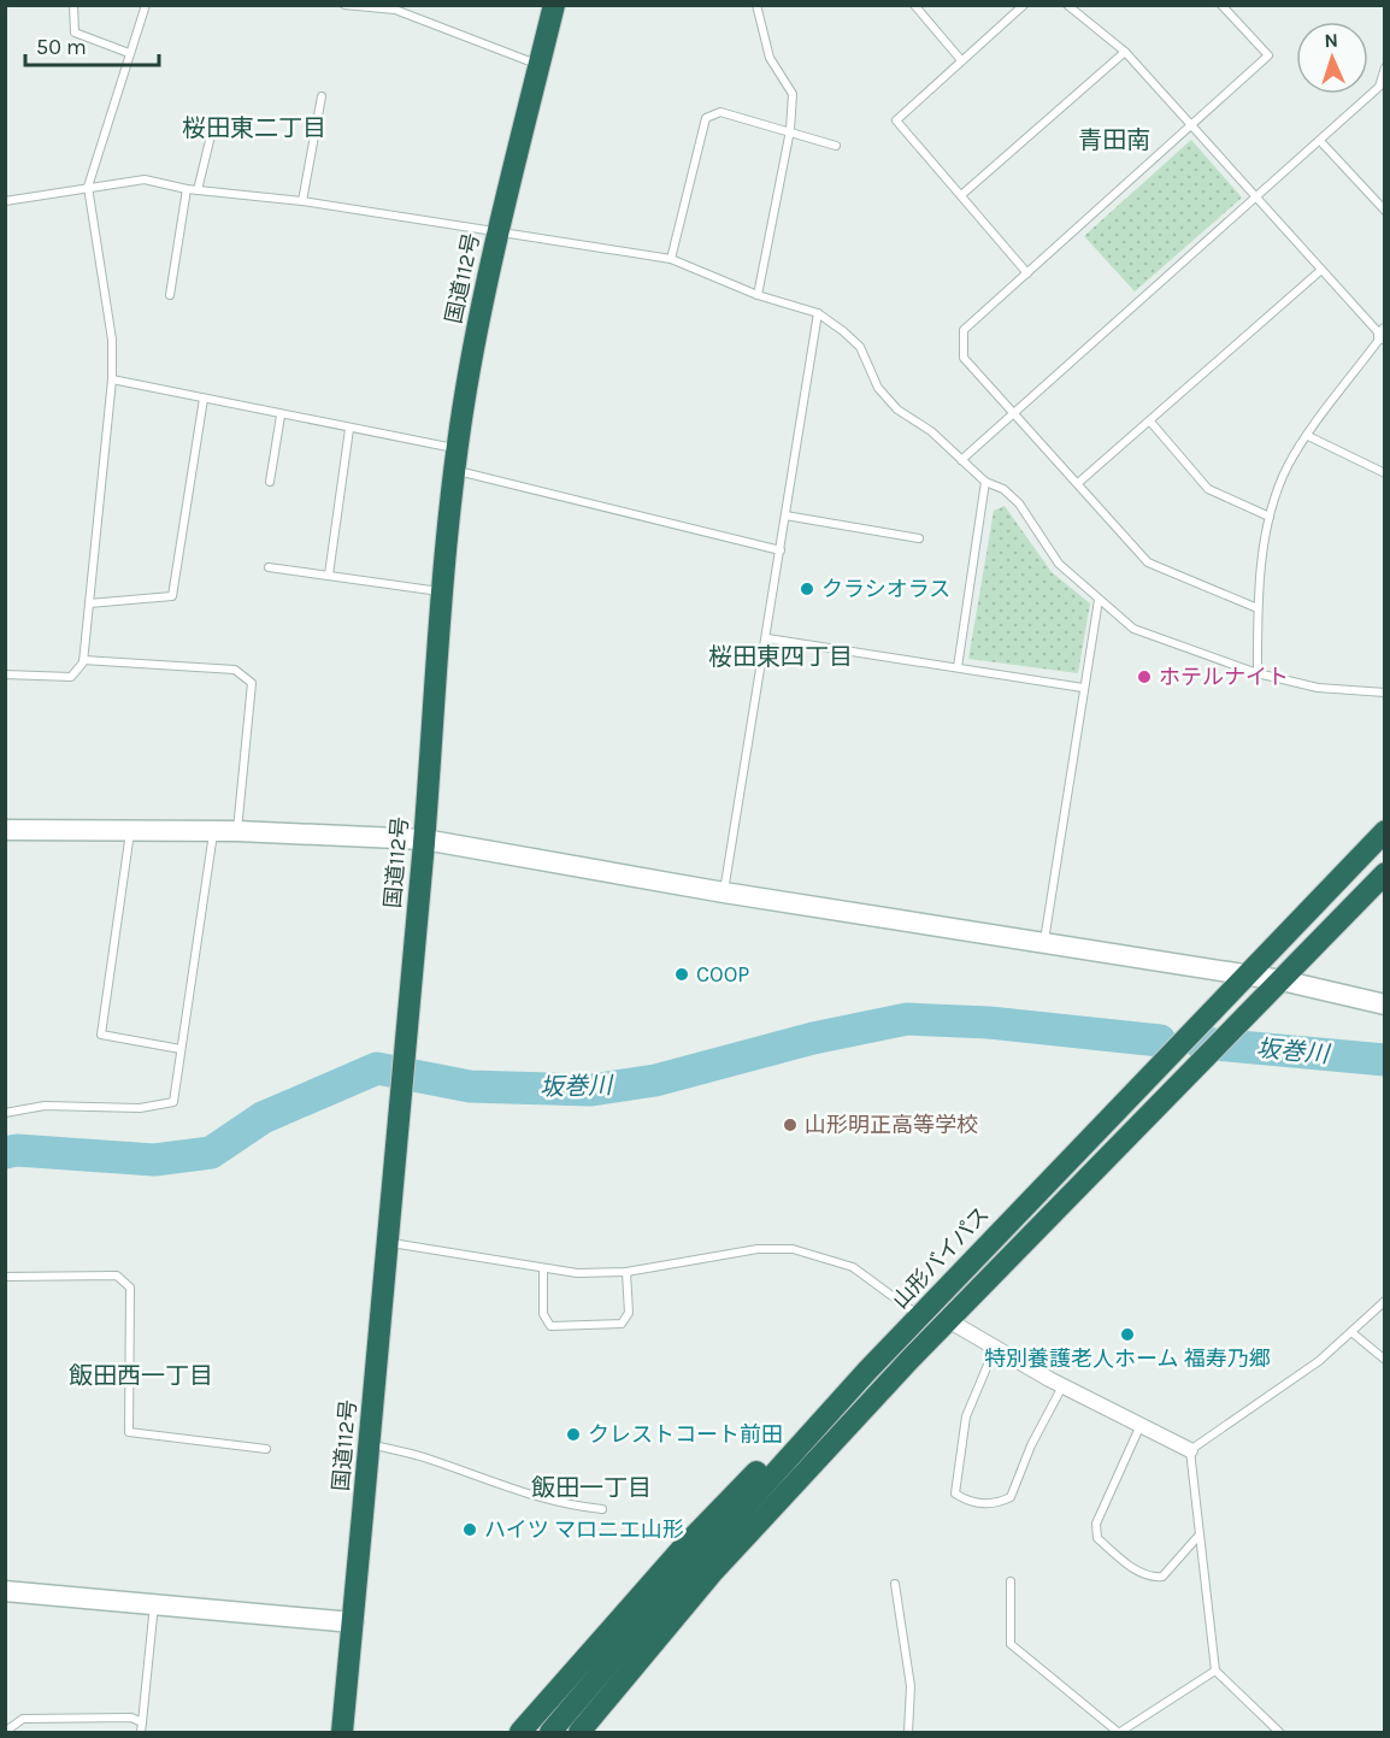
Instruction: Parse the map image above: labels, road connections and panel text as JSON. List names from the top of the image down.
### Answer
{
  "streets": {
    "highway": ["国道112号", "山形バイパス"]
  },
  "districts": [
    "桜田東二丁目",
    "青田南",
    "桜田東四丁目",
    "飯田西一丁目",
    "飯田一丁目"
  ],
  "water": ["坂巻川"],
  "places": [
    "クラシオラス",
    "ホテルナイト",
    "COOP",
    "山形明正高等学校",
    "特別養護老人ホーム 福寿乃郷",
    "クレストコート前田",
    "ハイツ マロニエ山形"
  ],
  "scale_bar": "50 m",
  "north": "top"
}
